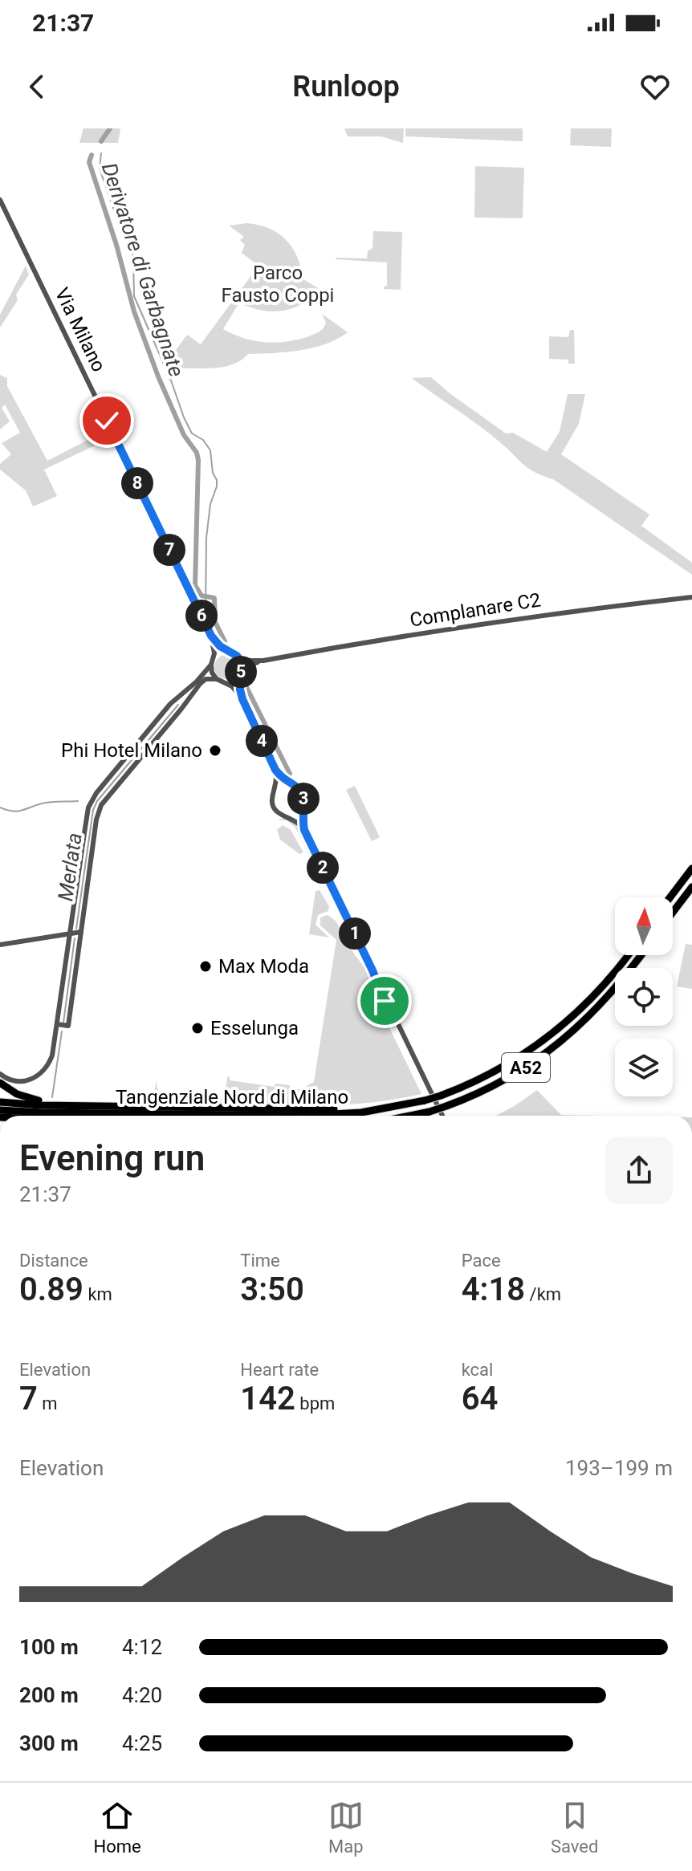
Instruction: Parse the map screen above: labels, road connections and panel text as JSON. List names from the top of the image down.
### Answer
{
  "streets": {
    "highway": ["A52", "Tangenziale Nord di Milano"],
    "street": ["Via Milano", "Complanare C2"]
  },
  "crossings": [
    ["Via Milano", "Complanare C2"]
  ],
  "water": ["Derivatore di Garbagnate", "Merlata"],
  "parks": ["Parco Fausto Coppi"],
  "places": ["Phi Hotel Milano", "Max Moda", "Esselunga"],
  "north": "top",
  "page": {
    "status": "21:37",
    "header": "Runloop",
    "pins": [
      "8",
      "7",
      "6",
      "5",
      "4",
      "3",
      "2",
      "1"
    ],
    "heading": ["Evening run", "21:37"],
    "stats": [
      ["Distance", "0.89 km"],
      ["Time", "3:50"],
      ["Pace", "4:18 /km"],
      ["Elevation", "7 m"],
      ["Heart rate", "142 bpm"],
      ["kcal", "64"]
    ],
    "chart": ["Elevation", "193–199 m"],
    "list": [
      {
        "name": "100 m",
        "note": "4:12"
      },
      {
        "name": "200 m",
        "note": "4:20"
      },
      {
        "name": "300 m",
        "note": "4:25"
      }
    ],
    "tabs": ["Home", "Map", "Saved"]
  }
}
